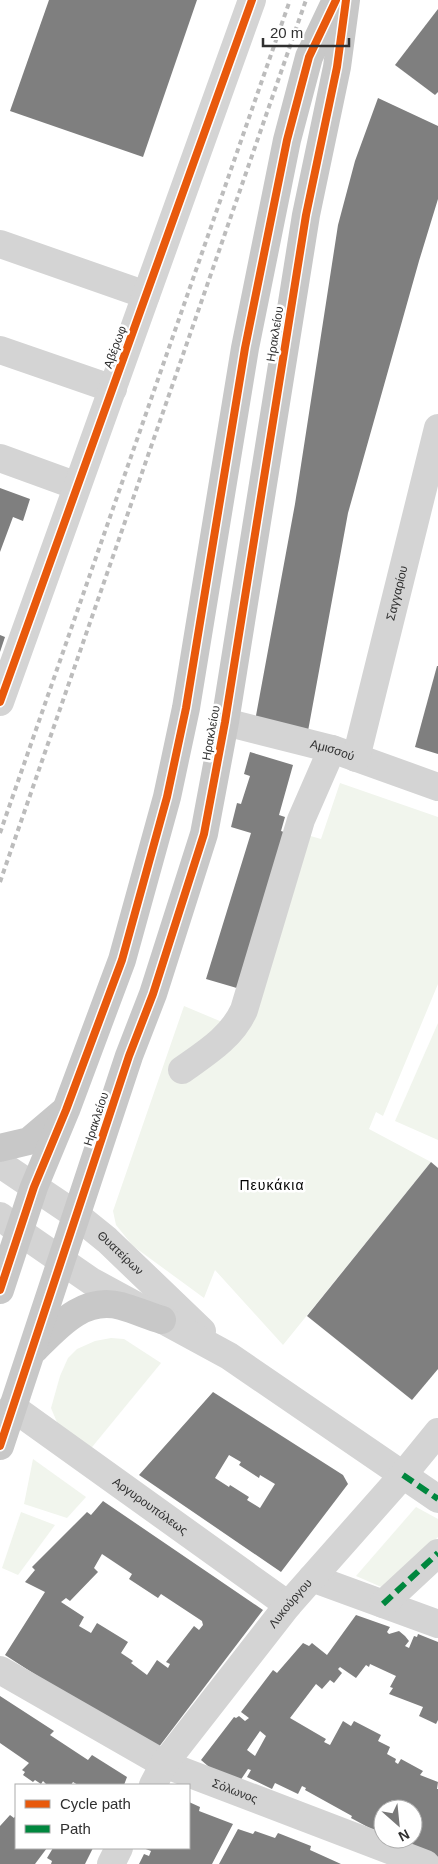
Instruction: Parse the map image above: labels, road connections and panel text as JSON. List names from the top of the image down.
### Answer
{
  "streets": {
    "main road": ["Ηρακλείου"],
    "street": [
      "Αβέρωφ",
      "Σαγγαρίου",
      "Αμισσού",
      "Θυατείρων",
      "Αργυρουπόλεως",
      "Λυκούργου",
      "Σόλωνος"
    ]
  },
  "crossings": [
    ["Ηρακλείου", "Αμισσού"],
    ["Ηρακλείου", "Θυατείρων"],
    ["Ηρακλείου", "Αργυρουπόλεως"],
    ["Σαγγαρίου", "Αμισσού"],
    ["Θυατείρων", "Λυκούργου"],
    ["Αργυρουπόλεως", "Λυκούργου"],
    ["Λυκούργου", "Σόλωνος"]
  ],
  "districts": ["Πευκάκια"],
  "legend": ["Cycle path", "Path"],
  "scale_bar": "20 m",
  "north": "bottom right"
}
